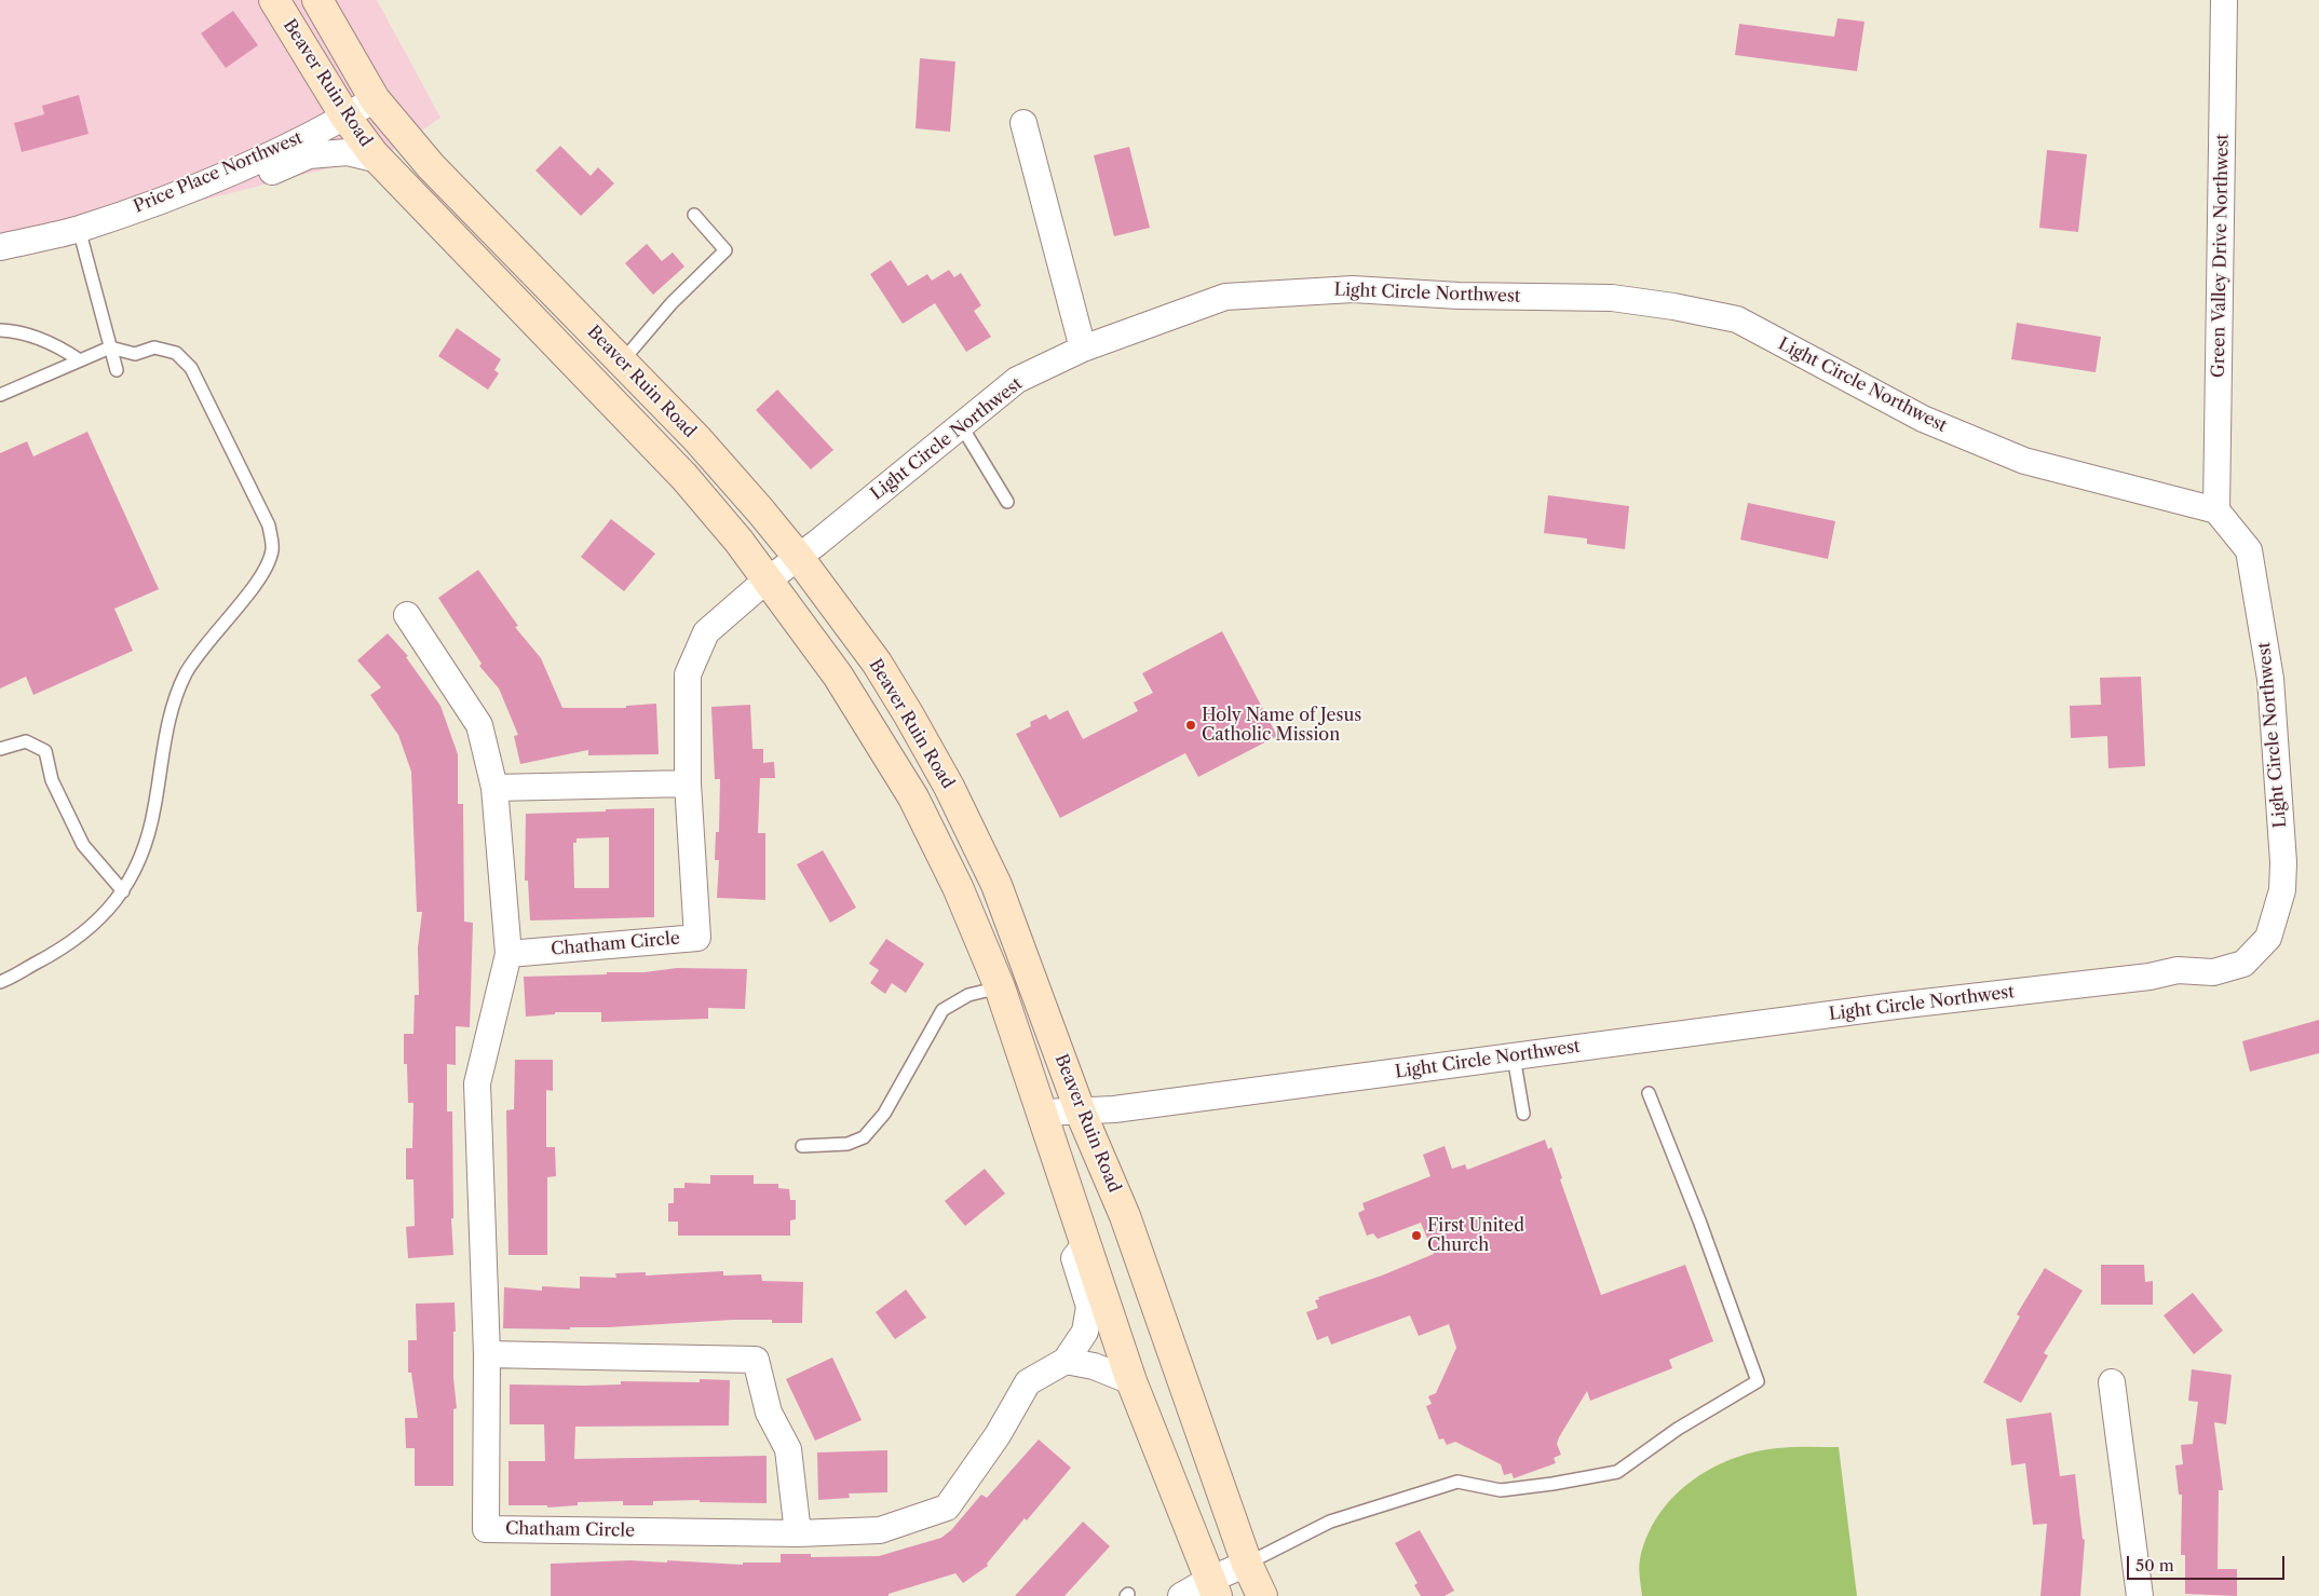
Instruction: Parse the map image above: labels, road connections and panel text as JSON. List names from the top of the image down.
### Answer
{
  "streets": {
    "main road": ["Beaver Ruin Road"],
    "street": [
      "Price Place Northwest",
      "Green Valley Drive Northwest",
      "Light Circle Northwest",
      "Chatham Circle"
    ]
  },
  "crossings": [
    ["Beaver Ruin Road", "Price Place Northwest"],
    ["Beaver Ruin Road", "Light Circle Northwest"],
    ["Beaver Ruin Road", "Chatham Circle"],
    ["Green Valley Drive Northwest", "Light Circle Northwest"],
    ["Light Circle Northwest", "Chatham Circle"]
  ],
  "places": ["Holy Name of Jesus Catholic Mission", "First United Church"],
  "scale_bar": "50 m"
}
